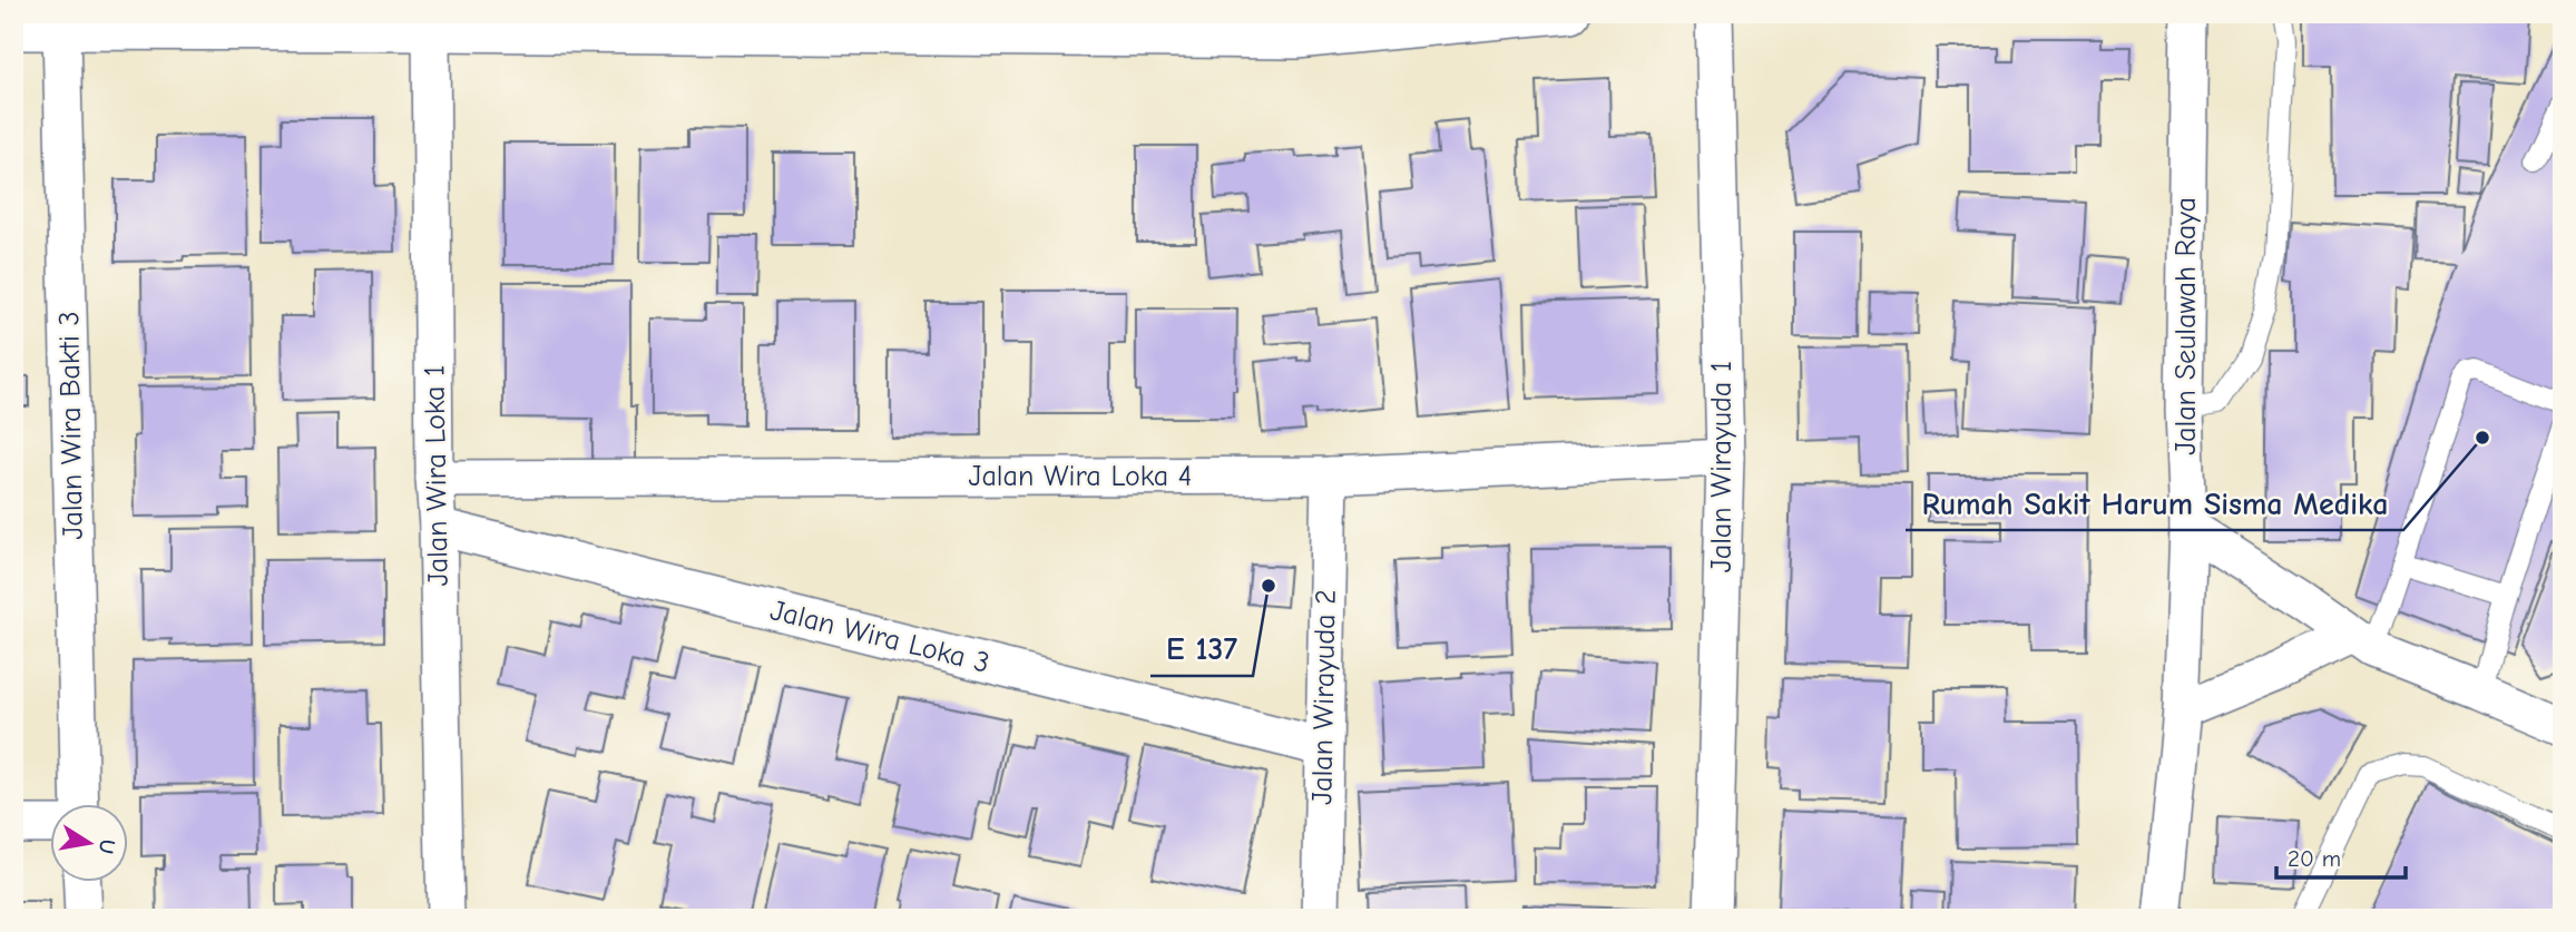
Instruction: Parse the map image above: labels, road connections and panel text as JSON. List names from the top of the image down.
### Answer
{
  "streets": {
    "street": [
      "Jalan Seulawah Raya",
      "Jalan Wira Bakti 3",
      "Jalan Wirayuda 1",
      "Jalan Wira Loka 1",
      "Jalan Wira Loka 4",
      "Jalan Wira Loka 3",
      "Jalan Wirayuda 2"
    ]
  },
  "crossings": [
    ["Jalan Wirayuda 1", "Jalan Wira Loka 4"],
    ["Jalan Wira Loka 1", "Jalan Wira Loka 4"],
    ["Jalan Wira Loka 1", "Jalan Wira Loka 3"],
    ["Jalan Wira Loka 4", "Jalan Wirayuda 2"],
    ["Jalan Wira Loka 3", "Jalan Wirayuda 2"]
  ],
  "places": ["Rumah Sakit Harum Sisma Medika", "E 137"],
  "scale_bar": "20 m",
  "north": "right"
}
